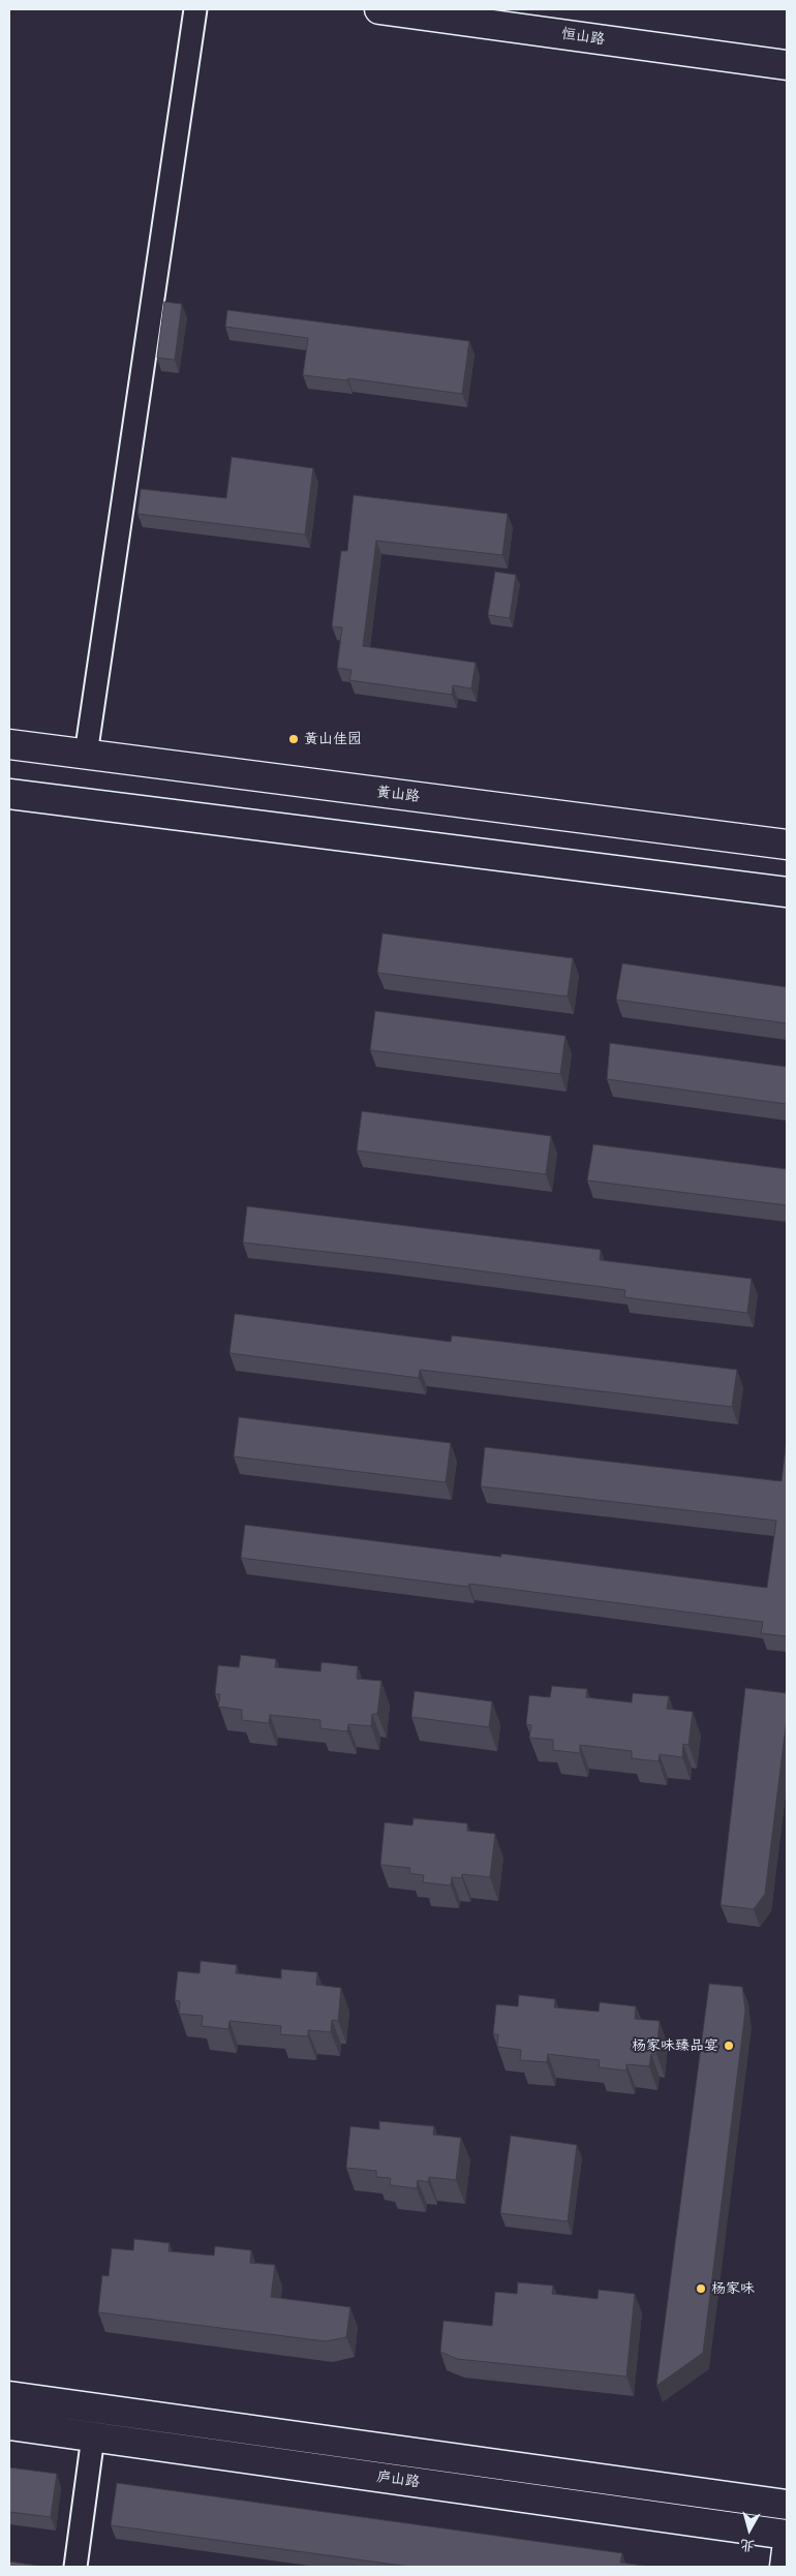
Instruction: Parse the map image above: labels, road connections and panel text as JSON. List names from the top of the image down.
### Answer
{
  "streets": {
    "street": ["恒山路", "黄山路", "庐山路"]
  },
  "places": ["黄山佳园", "杨家味臻品宴", "杨家味"],
  "north": "bottom"
}
